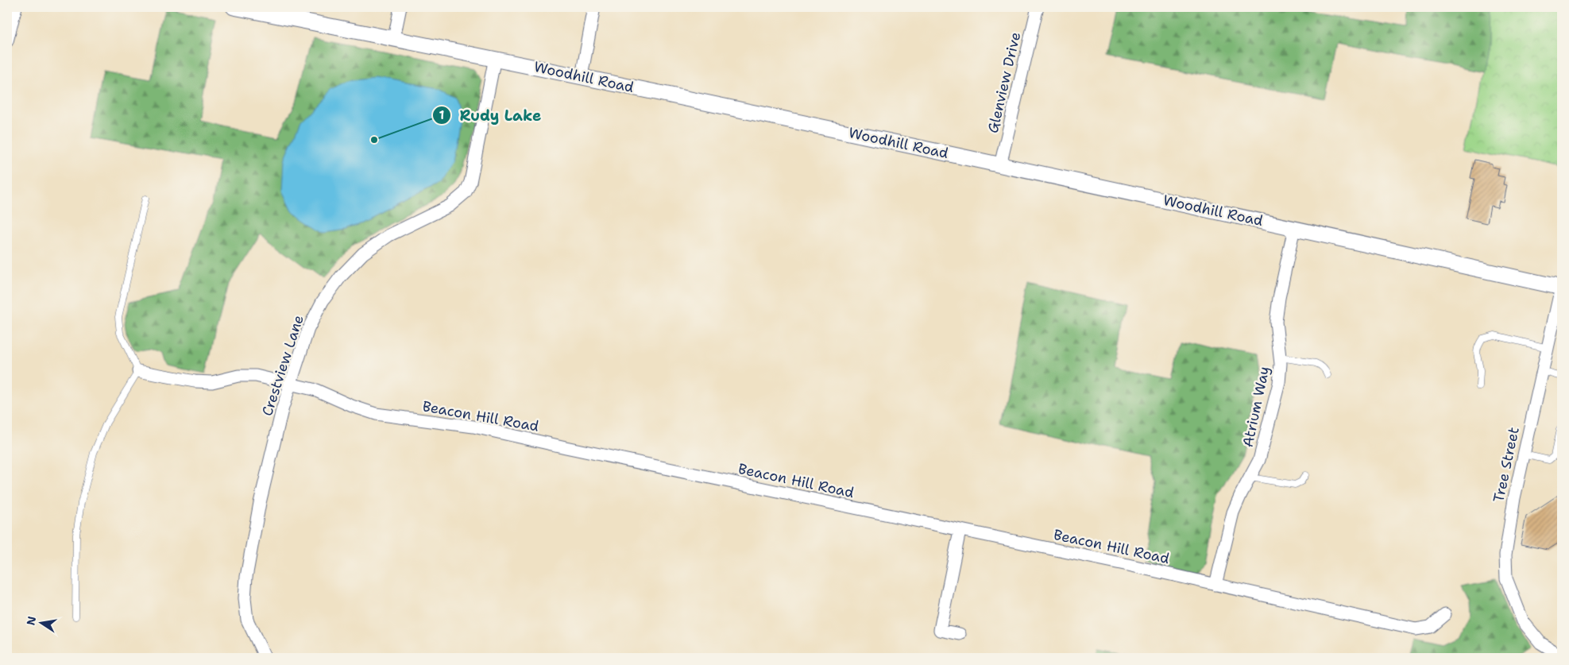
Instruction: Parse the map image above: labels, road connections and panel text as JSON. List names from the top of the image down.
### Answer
{
  "streets": {
    "street": [
      "Woodhill Road",
      "Glenview Drive",
      "Crestview Lane",
      "Atrium Way",
      "Beacon Hill Road",
      "Tree Street"
    ]
  },
  "crossings": [
    ["Woodhill Road", "Glenview Drive"],
    ["Woodhill Road", "Crestview Lane"],
    ["Woodhill Road", "Atrium Way"],
    ["Woodhill Road", "Tree Street"],
    ["Crestview Lane", "Beacon Hill Road"],
    ["Atrium Way", "Beacon Hill Road"]
  ],
  "places": ["Rudy Lake"],
  "north": "left"
}
